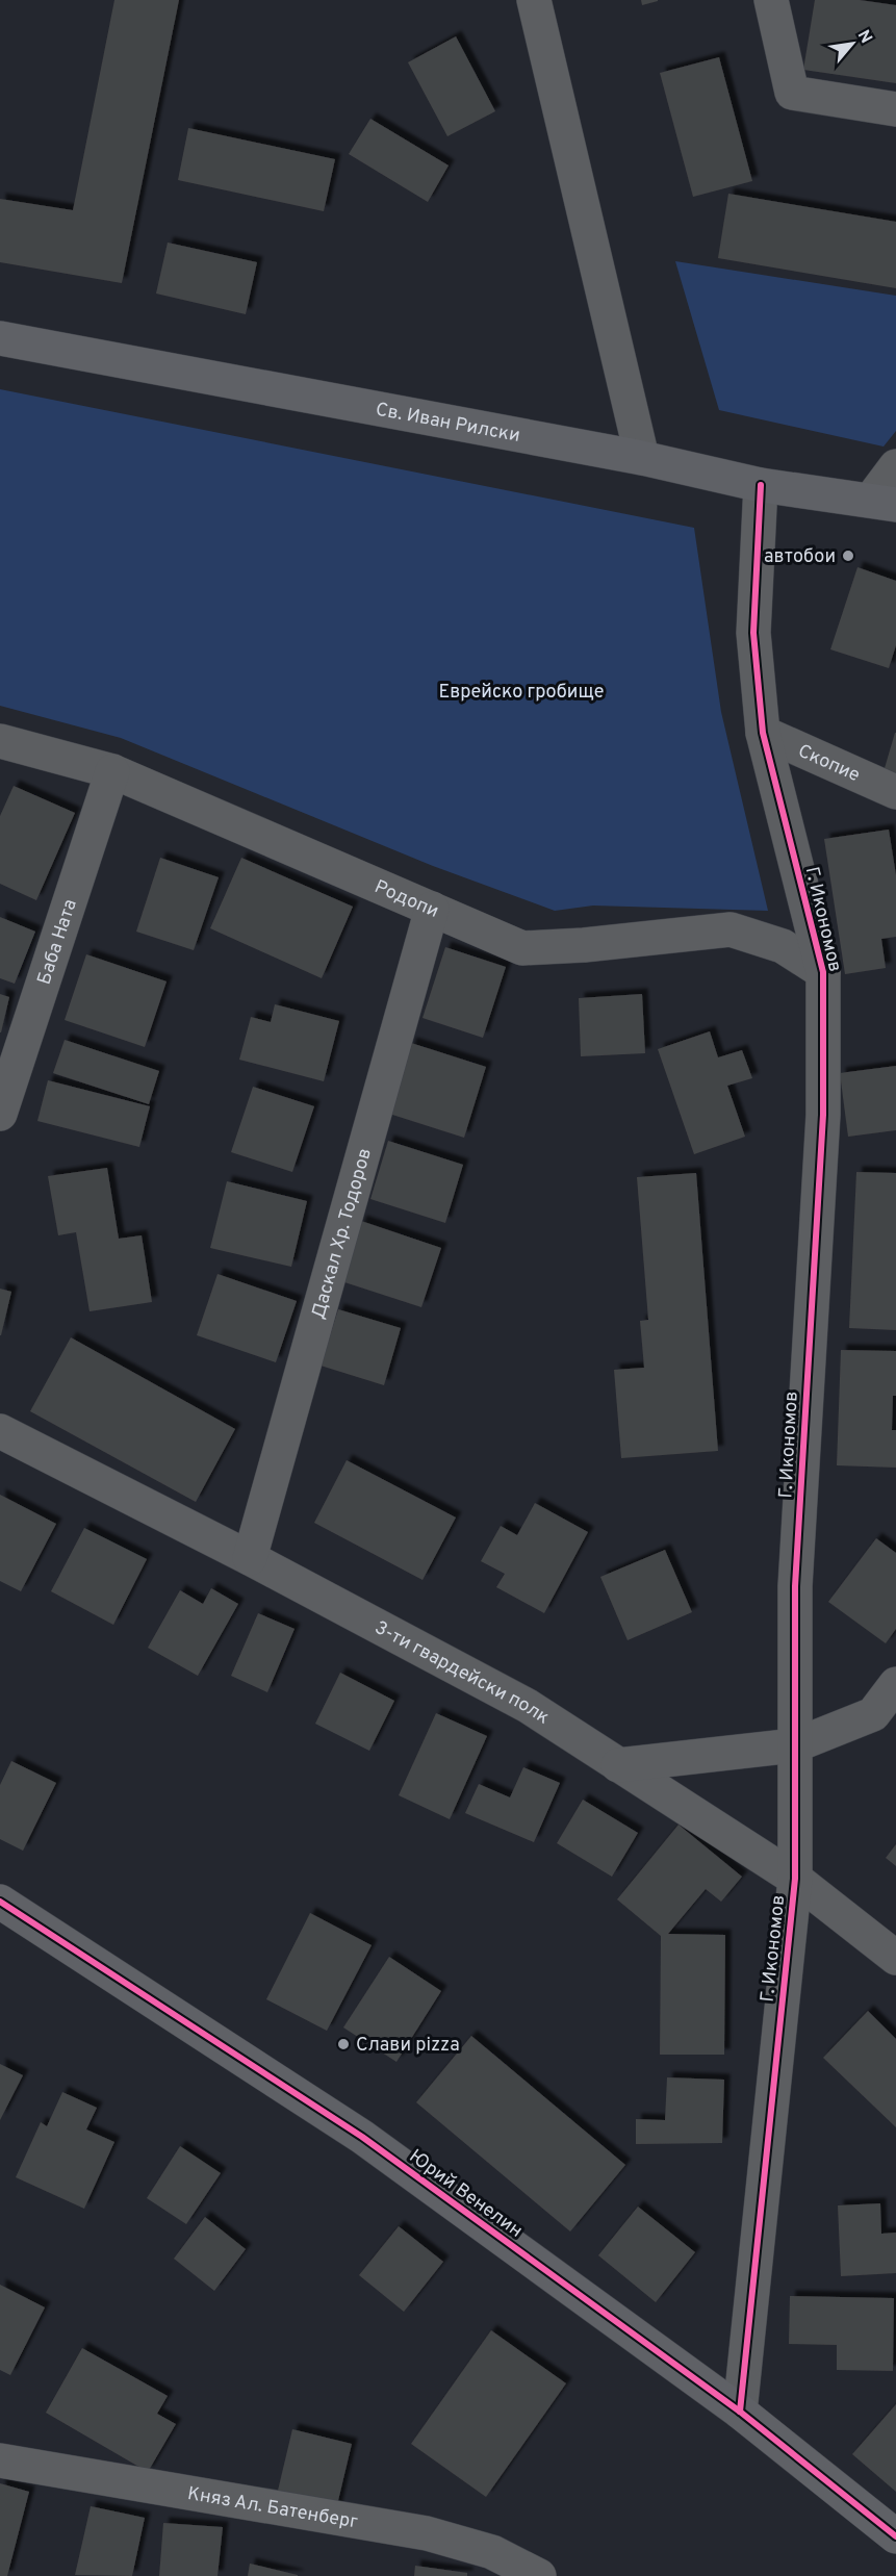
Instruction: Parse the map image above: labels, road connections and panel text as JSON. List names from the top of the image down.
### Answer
{
  "streets": {
    "street": [
      "Св. Иван Рилски",
      "Скопие",
      "Родопи",
      "Г. Икономов",
      "Баба Ната",
      "Даскал Хр. Тодоров",
      "3-ти гвардейски полк",
      "Юрий Венелин",
      "Княз Ал. Батенберг"
    ]
  },
  "crossings": [
    ["Св. Иван Рилски", "Г. Икономов"],
    ["Скопие", "Г. Икономов"],
    ["Родопи", "Г. Икономов"],
    ["Родопи", "Баба Ната"],
    ["Родопи", "Даскал Хр. Тодоров"],
    ["Г. Икономов", "3-ти гвардейски полк"],
    ["Г. Икономов", "Юрий Венелин"],
    ["Даскал Хр. Тодоров", "3-ти гвардейски полк"]
  ],
  "parks": ["Еврейско гробище"],
  "places": ["автобои", "Слави pizza"],
  "north": "top right"
}
